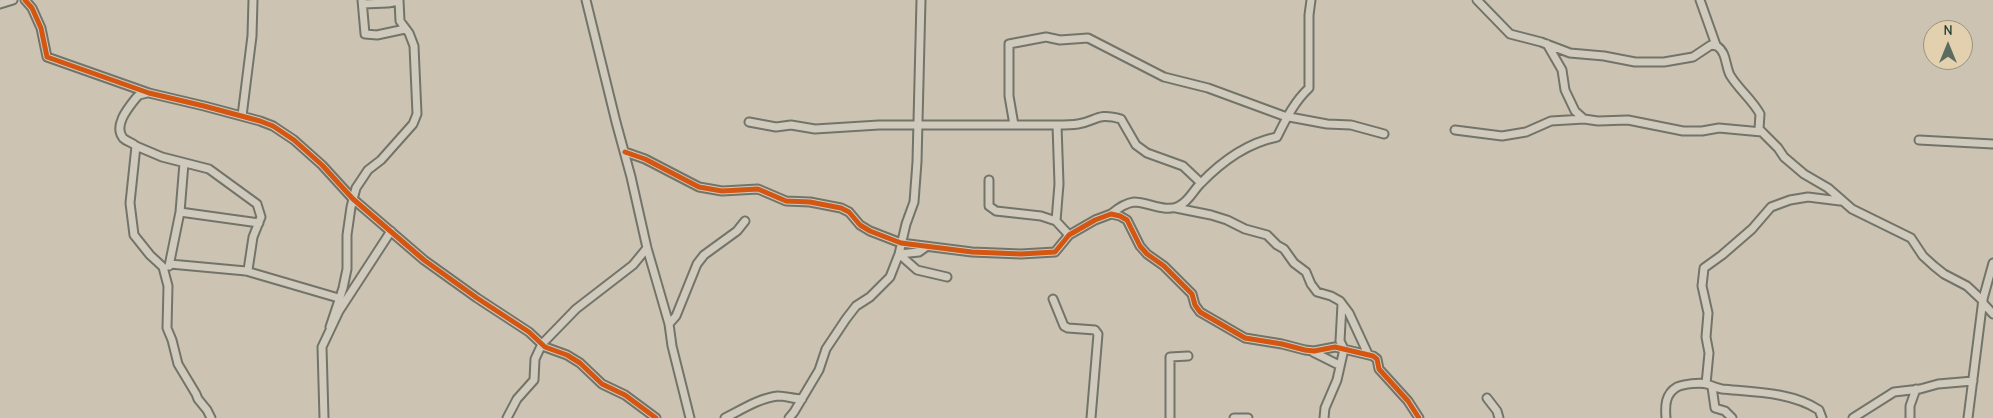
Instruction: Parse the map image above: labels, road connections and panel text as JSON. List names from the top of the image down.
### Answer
{
  "north": "top"
}
